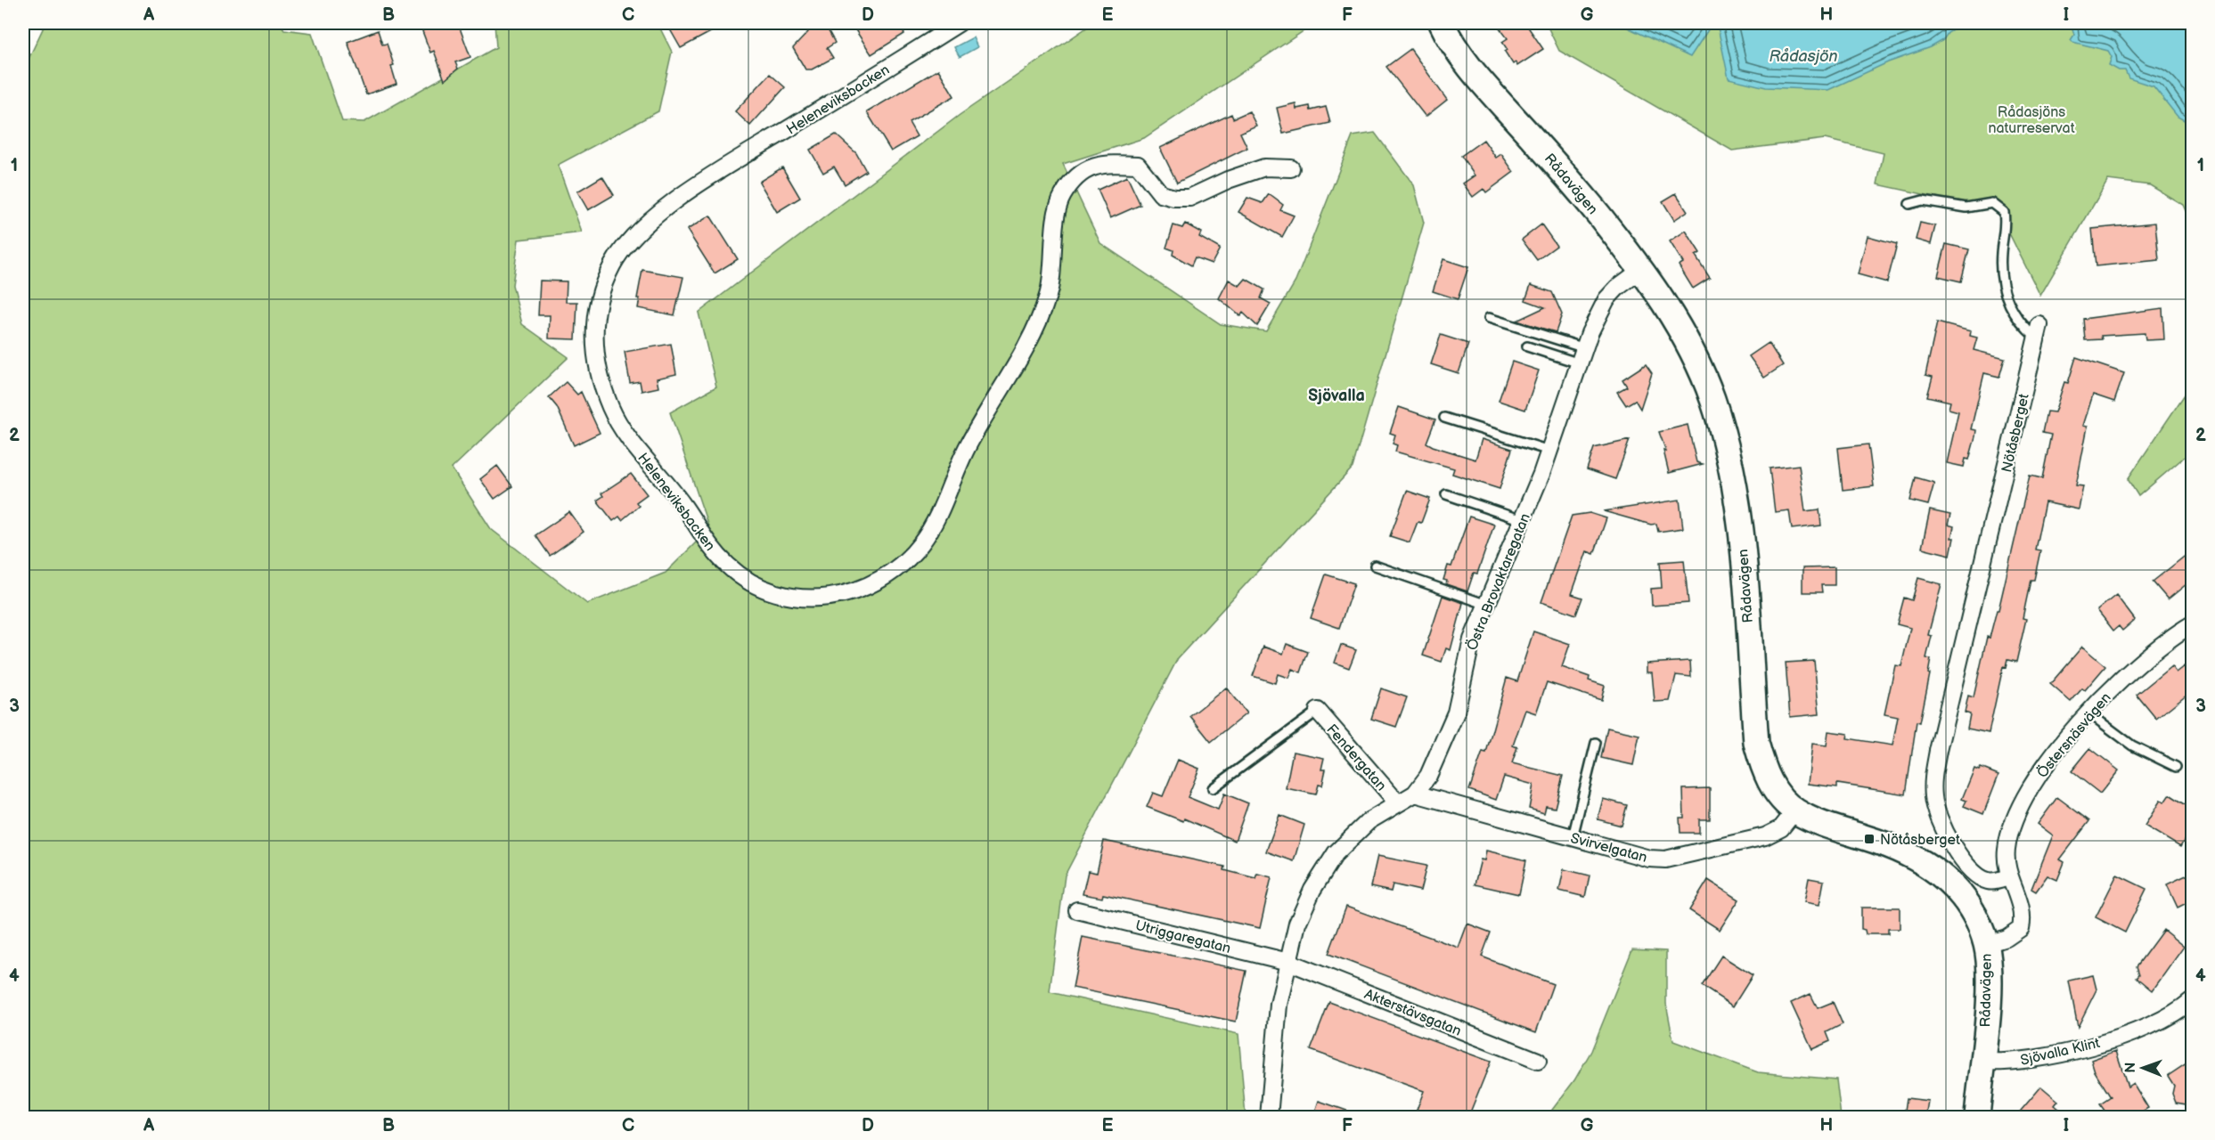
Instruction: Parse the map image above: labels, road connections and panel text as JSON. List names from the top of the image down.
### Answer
{
  "streets": {
    "street": [
      "Heleneviksbacken",
      "Rådavägen",
      "Nötåsberget",
      "Östra Brovaktaregatan",
      "Östersnäsvägen",
      "Fendergatan",
      "Svirvelgatan",
      "Utriggaregatan",
      "Akterstävsgatan",
      "Sjövalla Klint"
    ]
  },
  "crossings": [
    ["Rådavägen", "Östra Brovaktaregatan"],
    ["Rådavägen", "Svirvelgatan"],
    ["Rådavägen", "Sjövalla Klint"],
    ["Nötåsberget", "Östersnäsvägen"],
    ["Östra Brovaktaregatan", "Fendergatan"],
    ["Östra Brovaktaregatan", "Svirvelgatan"],
    ["Östra Brovaktaregatan", "Utriggaregatan"],
    ["Östra Brovaktaregatan", "Akterstävsgatan"],
    ["Utriggaregatan", "Akterstävsgatan"]
  ],
  "districts": ["Sjövalla"],
  "water": ["Rådasjön"],
  "parks": ["Rådasjöns naturreservat"],
  "places": {
    "transit": ["Nötåsberget"]
  },
  "north": "left",
  "grid": {
    "columns": [
      "A",
      "B",
      "C",
      "D",
      "E",
      "F",
      "G",
      "H",
      "I"
    ],
    "rows": [
      "1",
      "2",
      "3",
      "4"
    ]
  }
}
